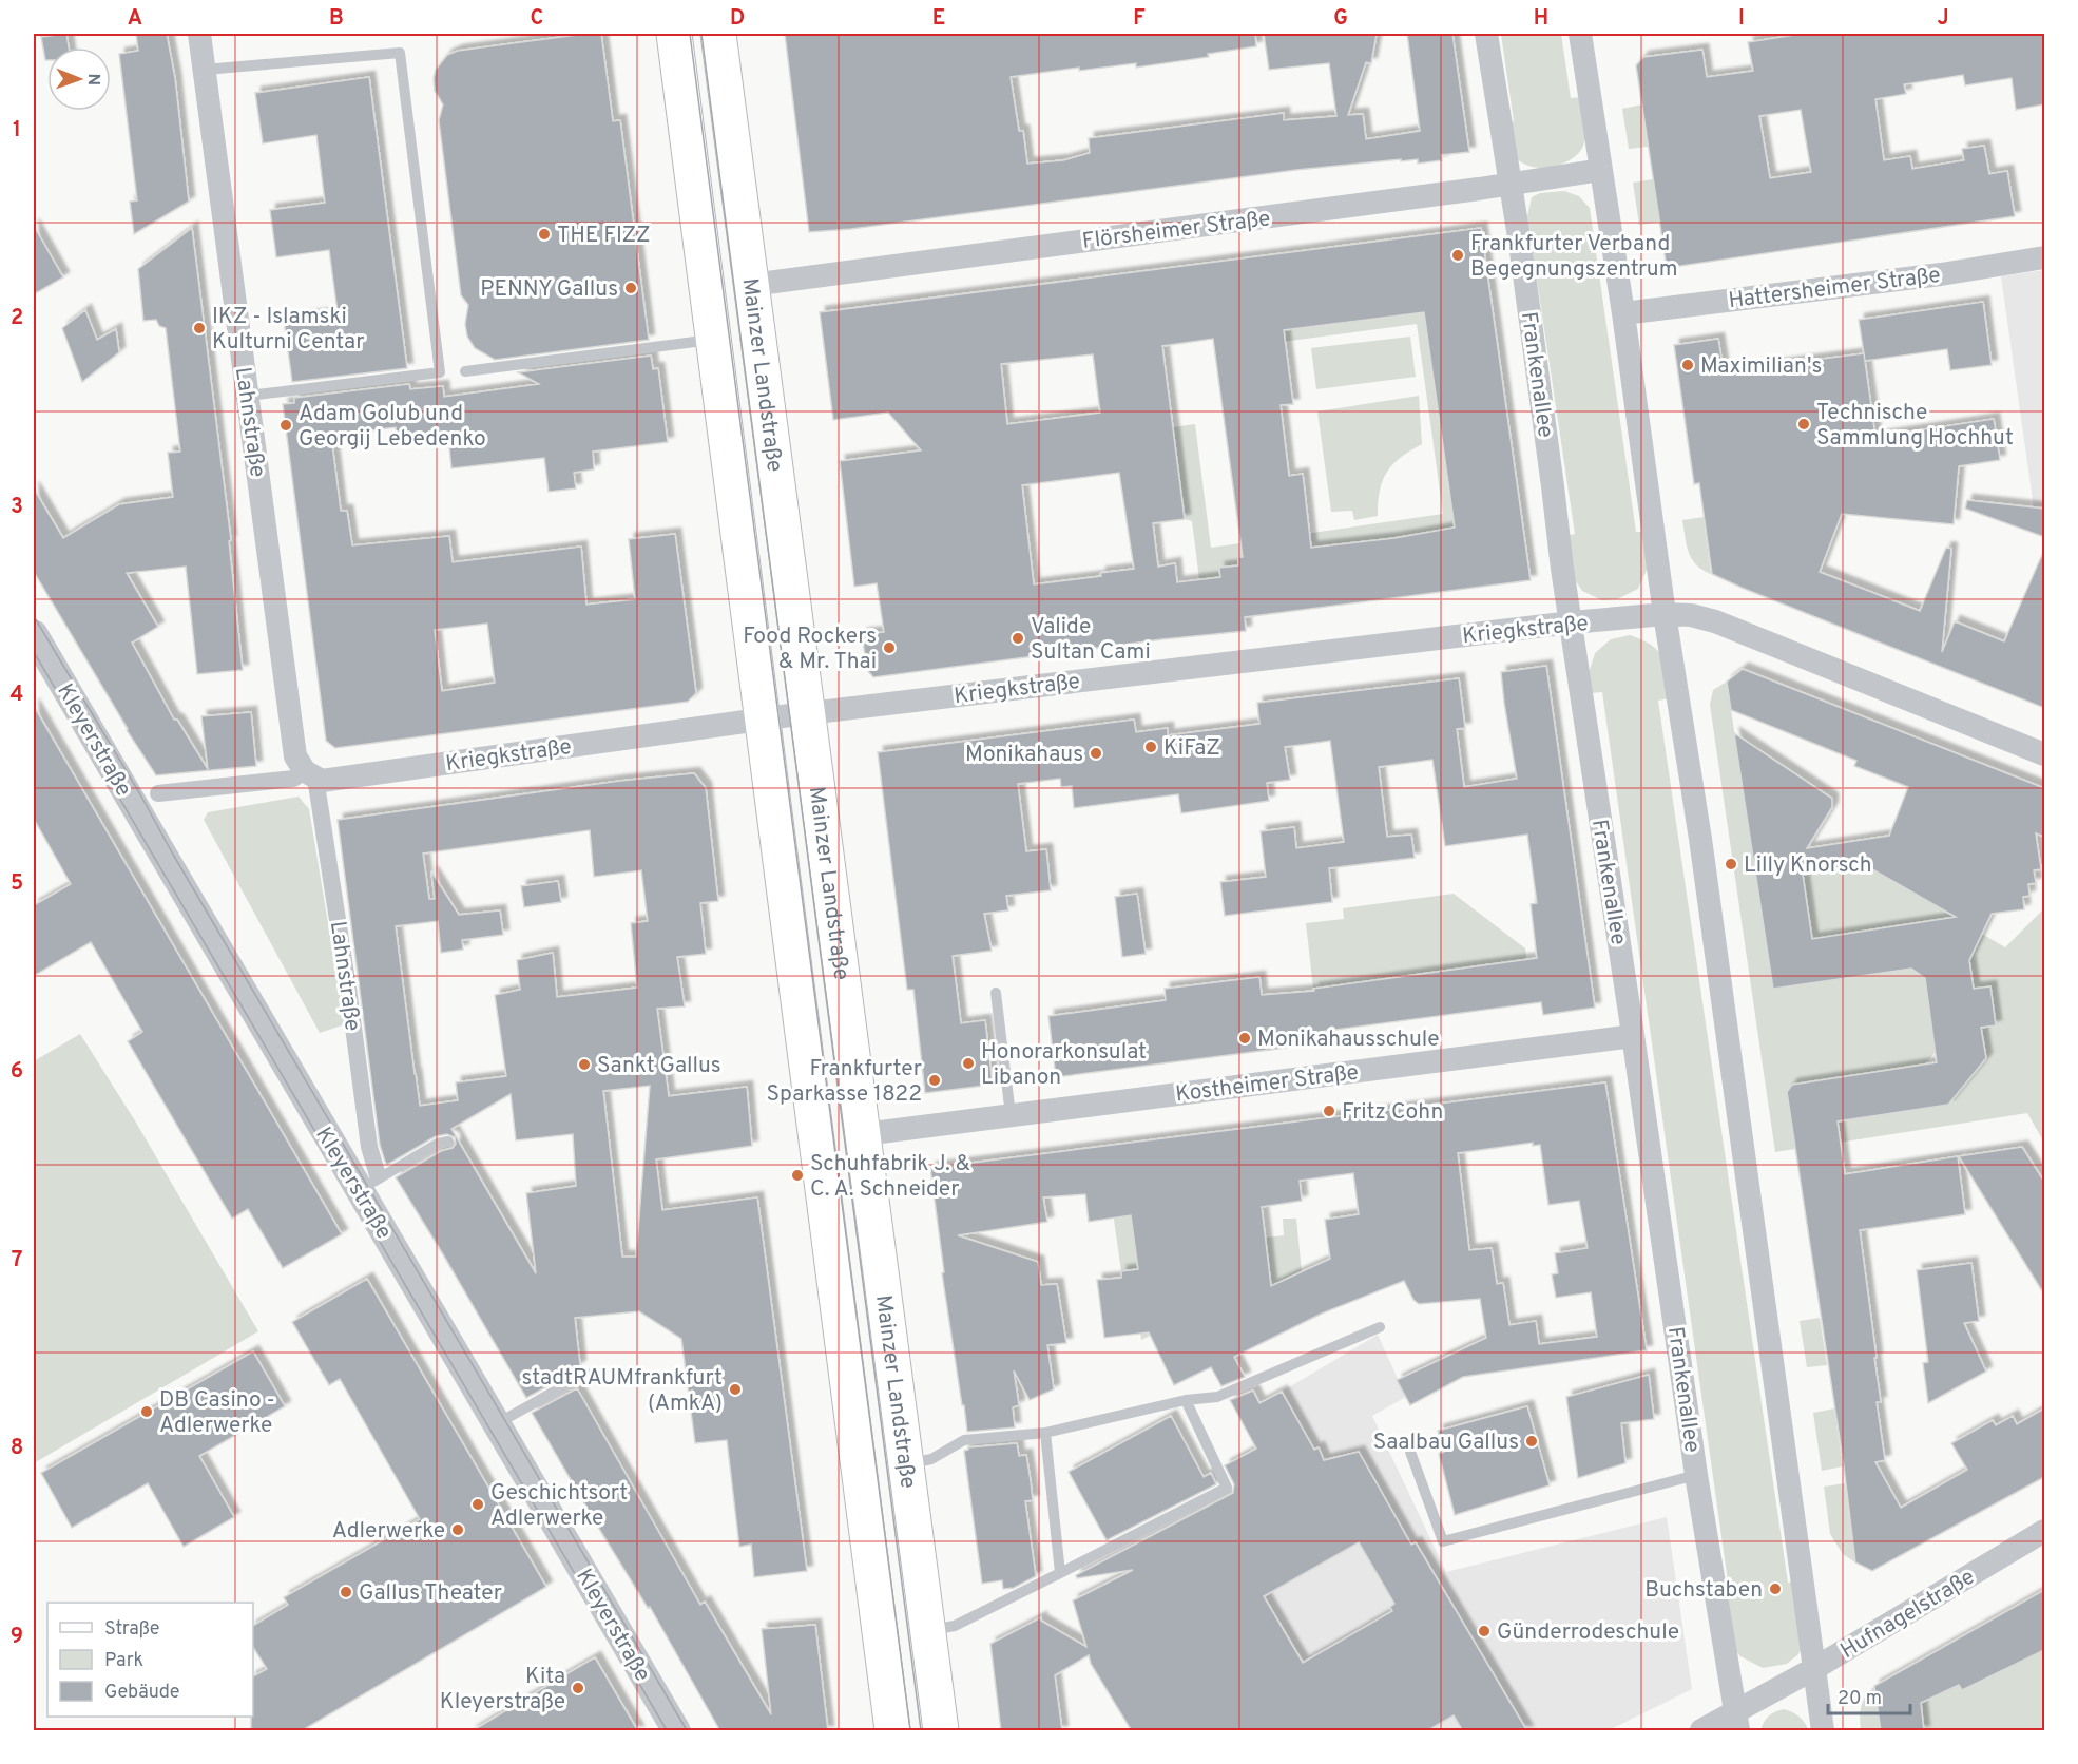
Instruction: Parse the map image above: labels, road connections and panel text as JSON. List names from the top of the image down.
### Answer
{
  "streets": {
    "main road": ["Mainzer Landstraße"],
    "street": [
      "Flörsheimer Straße",
      "Hattersheimer Straße",
      "Frankenallee",
      "Lahnstraße",
      "Kriegkstraße",
      "Kleyerstraße",
      "Kostheimer Straße",
      "Hufnagelstraße"
    ]
  },
  "crossings": [
    ["Flörsheimer Straße", "Mainzer Landstraße"],
    ["Flörsheimer Straße", "Frankenallee"],
    ["Mainzer Landstraße", "Kriegkstraße"],
    ["Mainzer Landstraße", "Kostheimer Straße"],
    ["Frankenallee", "Kriegkstraße"],
    ["Frankenallee", "Kostheimer Straße"],
    ["Frankenallee", "Hufnagelstraße"],
    ["Lahnstraße", "Kriegkstraße"],
    ["Lahnstraße", "Kleyerstraße"]
  ],
  "places": [
    "THE FIZZ",
    "Frankfurter Verband Begegnungszentrum",
    "PENNY Gallus",
    "IKZ - Islamski Kulturni Centar",
    "Maximilian's",
    "Technische Sammlung Hochhut",
    "Adam Golub und Georgij Lebedenko",
    "Valide Sultan Cami",
    "Food Rockers & Mr. Thai",
    "KiFaZ",
    "Monikahaus",
    "Lilly Knorsch",
    "Monikahausschule",
    "Honorarkonsulat Libanon",
    "Sankt Gallus",
    "Frankfurter Sparkasse 1822",
    "Fritz Cohn",
    "Schuhfabrik J. & C. A. Schneider",
    "stadtRAUMfrankfurt (AmkA)",
    "DB Casino - Adlerwerke",
    "Saalbau Gallus",
    "Geschichtsort Adlerwerke",
    "Adlerwerke",
    "Buchstaben",
    "Gallus Theater",
    "Günderrodeschule",
    "Kita Kleyerstraße"
  ],
  "legend": ["Straße", "Park", "Gebäude"],
  "scale_bar": "20 m",
  "north": "right",
  "grid": {
    "columns": [
      "A",
      "B",
      "C",
      "D",
      "E",
      "F",
      "G",
      "H",
      "I",
      "J"
    ],
    "rows": [
      "1",
      "2",
      "3",
      "4",
      "5",
      "6",
      "7",
      "8",
      "9"
    ]
  }
}
